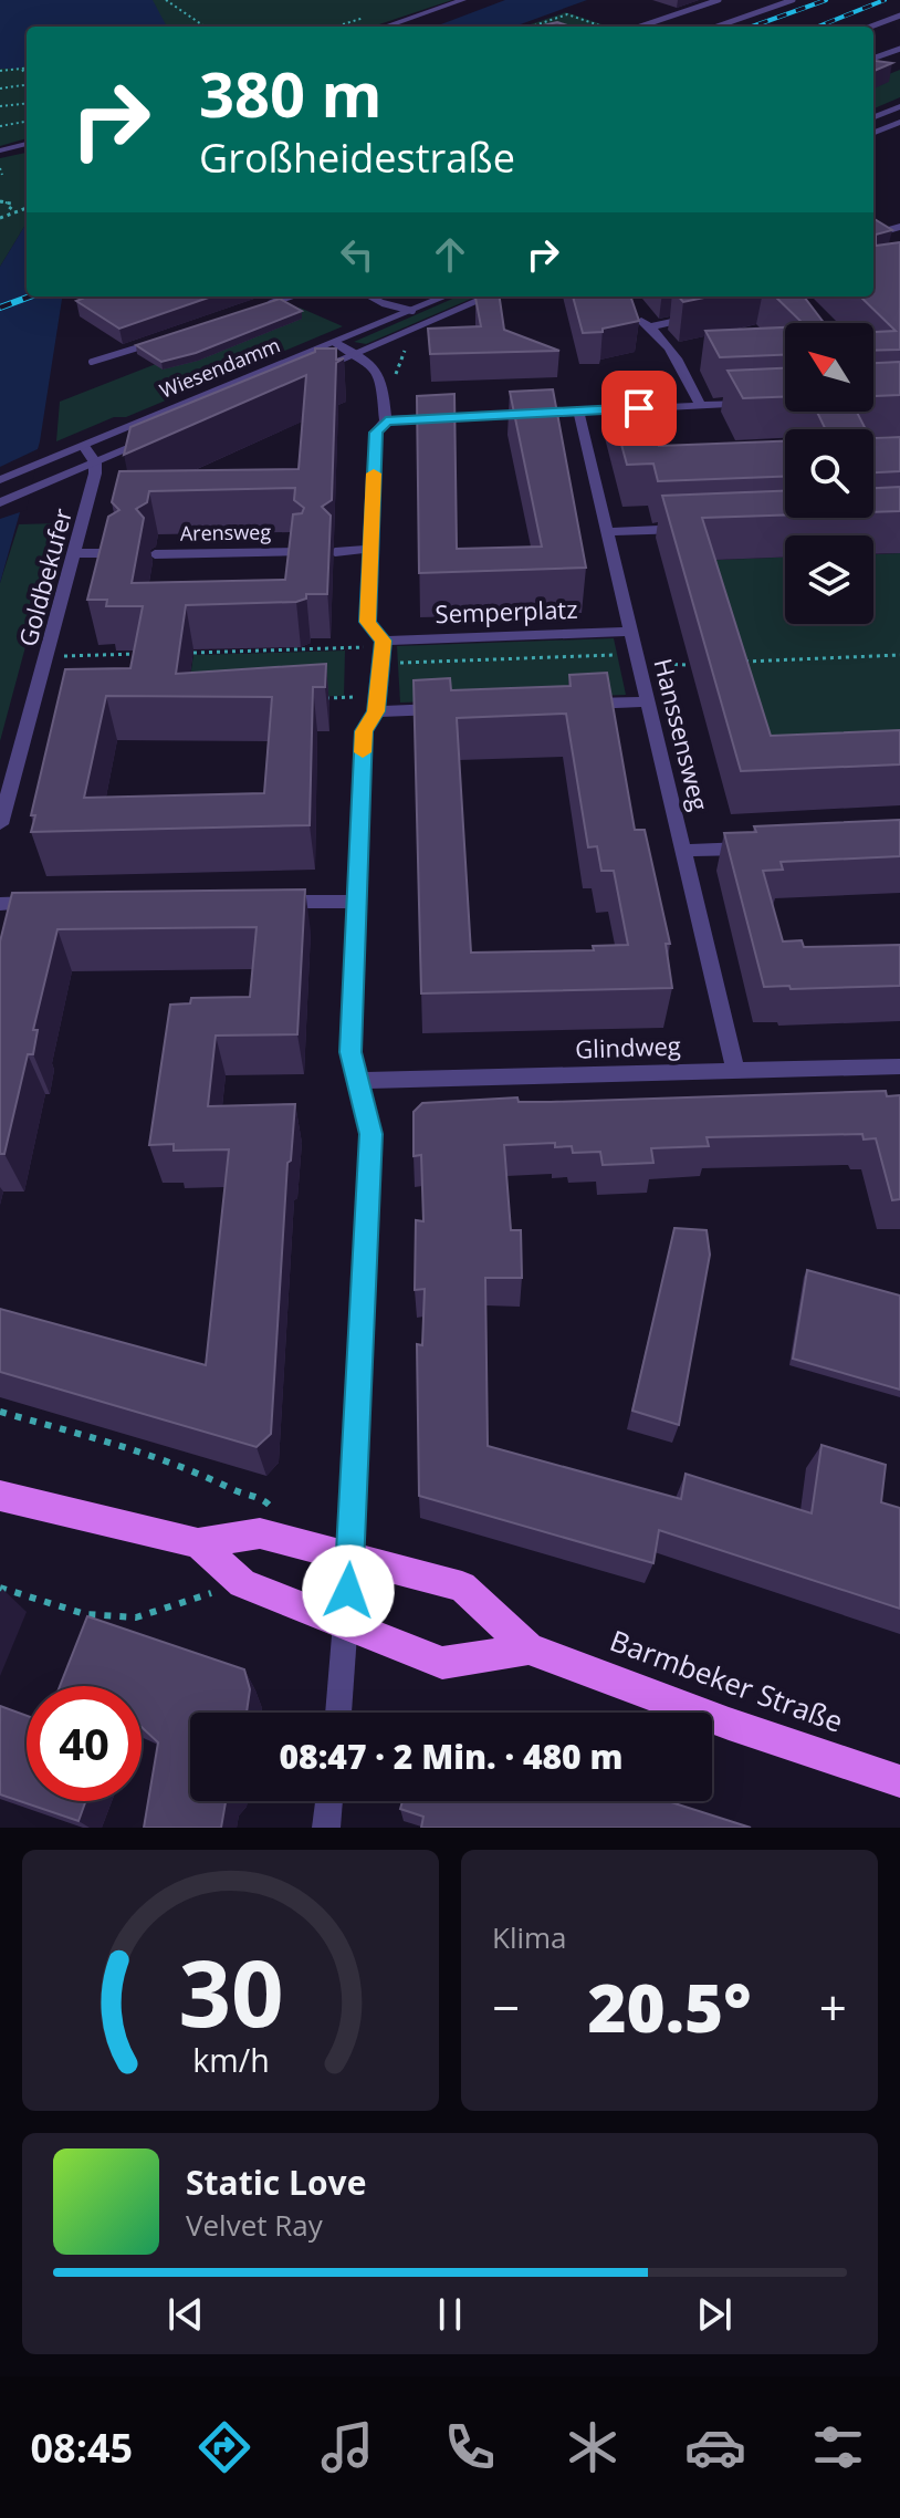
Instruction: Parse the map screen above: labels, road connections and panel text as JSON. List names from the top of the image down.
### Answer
{
  "streets": {
    "main road": ["Barmbeker Straße"],
    "street": [
      "Wiesendamm",
      "Arensweg",
      "Goldbekufer",
      "Semperplatz",
      "Hanssensweg",
      "Glindweg"
    ]
  },
  "crossings": [
    ["Wiesendamm", "Goldbekufer"],
    ["Semperplatz", "Hanssensweg"],
    ["Hanssensweg", "Glindweg"]
  ],
  "north": "top left",
  "page": {
    "turn": ["380 m", "Großheidestraße"],
    "limit": "40",
    "trip": "08:47 · 2 Min. · 480 m",
    "tile": "Klima",
    "heat": ["−", "20.5°", "+"],
    "song": ["Static Love", "Velvet Ray"],
    "tabs": "08:45",
    "gauge": ["30", "km/h"]
  }
}
